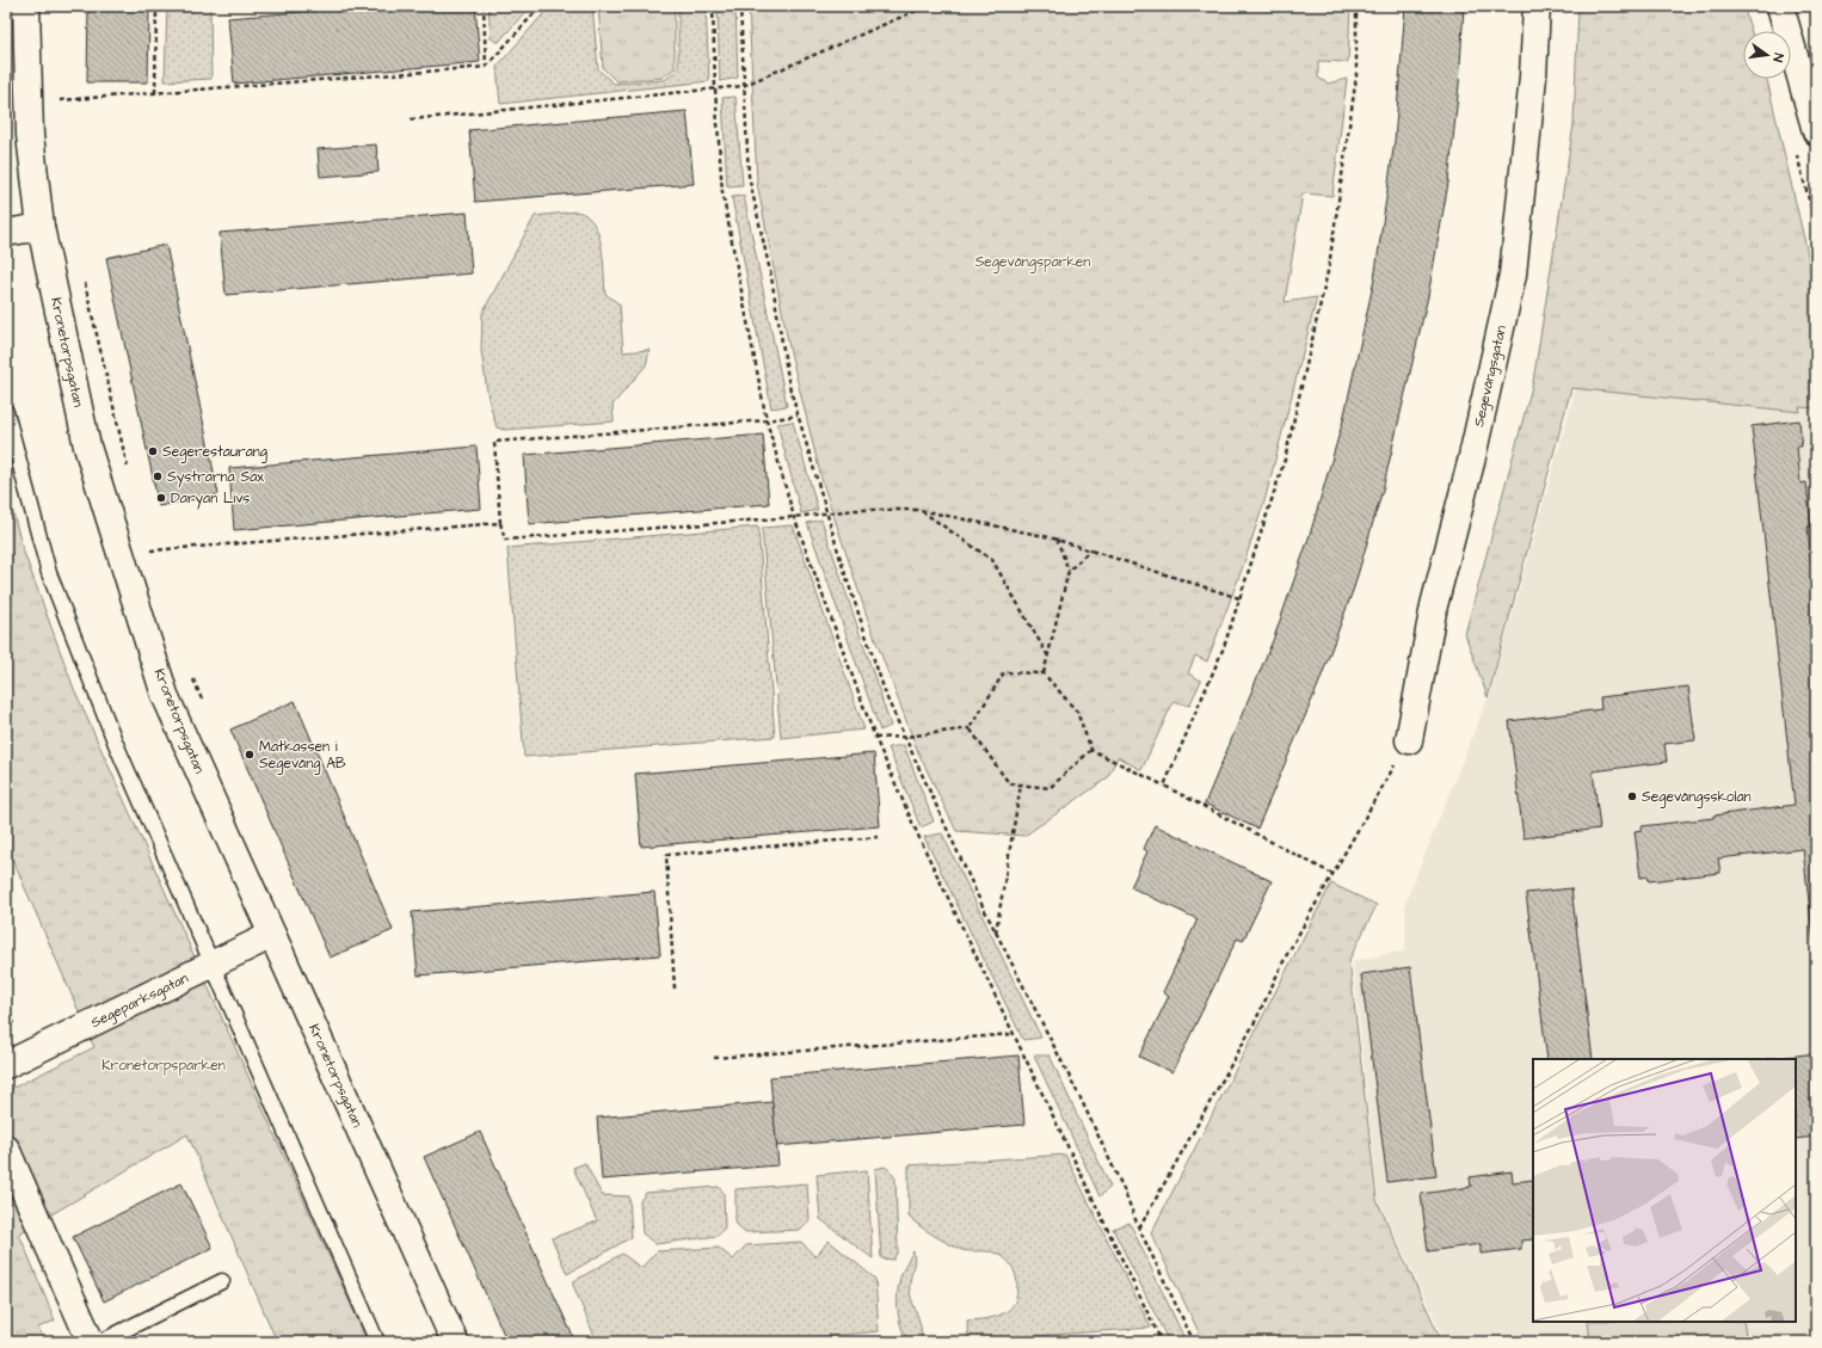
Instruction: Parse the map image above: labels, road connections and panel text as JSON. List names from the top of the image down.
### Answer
{
  "streets": {
    "street": ["Kronetorpsgatan", "Segevångsgatan", "Segeparksgatan"]
  },
  "crossings": [
    ["Kronetorpsgatan", "Segeparksgatan"]
  ],
  "parks": ["Segevångsparken", "Kronetorpsparken"],
  "places": [
    "Segerestaurang",
    "Systrarna Sax",
    "Daryan Livs",
    "Matkassen i Segevång AB",
    "Segevångsskolan"
  ],
  "north": "right"
}
